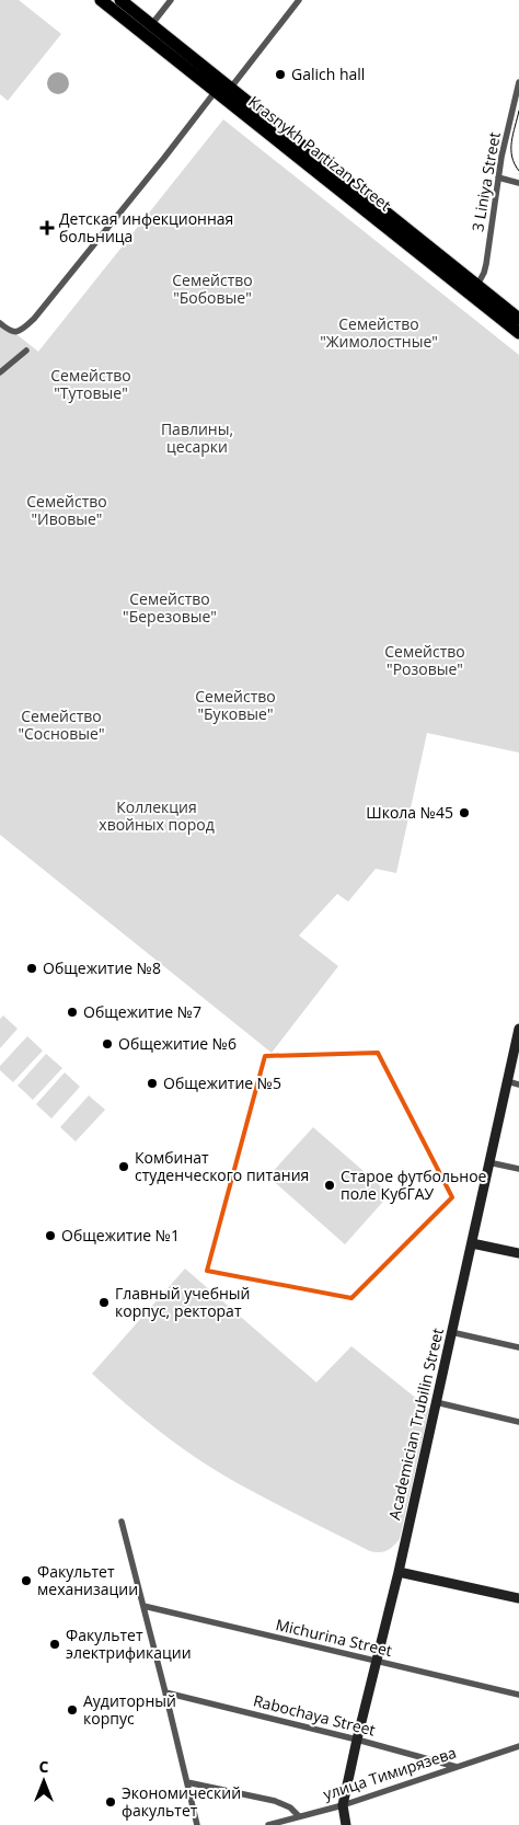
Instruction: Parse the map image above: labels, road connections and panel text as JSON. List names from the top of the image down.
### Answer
{
  "streets": {
    "highway": ["Krasnykh Partizan Street"],
    "main road": ["Academician Trubilin Street"],
    "street": [
      "3 Liniya Street",
      "Michurina Street",
      "Rabochaya Street",
      "улица Тимирязева"
    ]
  },
  "crossings": [
    ["Krasnykh Partizan Street", "3 Liniya Street"],
    ["Academician Trubilin Street", "Michurina Street"],
    ["Academician Trubilin Street", "Rabochaya Street"],
    ["Academician Trubilin Street", "улица Тимирязева"],
    ["Rabochaya Street", "улица Тимирязева"]
  ],
  "parks": [
    "Семейство \"Бобовые\"",
    "Семейство \"Жимолостные\"",
    "Семейство \"Тутовые\"",
    "Павлины, цесарки",
    "Семейство \"Ивовые\"",
    "Семейство \"Березовые\"",
    "Семейство \"Розовые\"",
    "Семейство \"Буковые\"",
    "Семейство \"Сосновые\"",
    "Коллекция хвойных пород"
  ],
  "places": {
    "other": [
      "Galich hall",
      "Школа №45",
      "Общежитие №8",
      "Общежитие №7",
      "Общежитие №6",
      "Общежитие №5",
      "Комбинат студенческого питания",
      "Старое футбольное поле КубГАУ",
      "Общежитие №1",
      "Главный учебный корпус, ректорат",
      "Факультет механизации",
      "Факультет электрификации",
      "Аудиторный корпус",
      "Экономический факультет"
    ],
    "health": ["Детская инфекционная больница"]
  },
  "north": "top"
}
